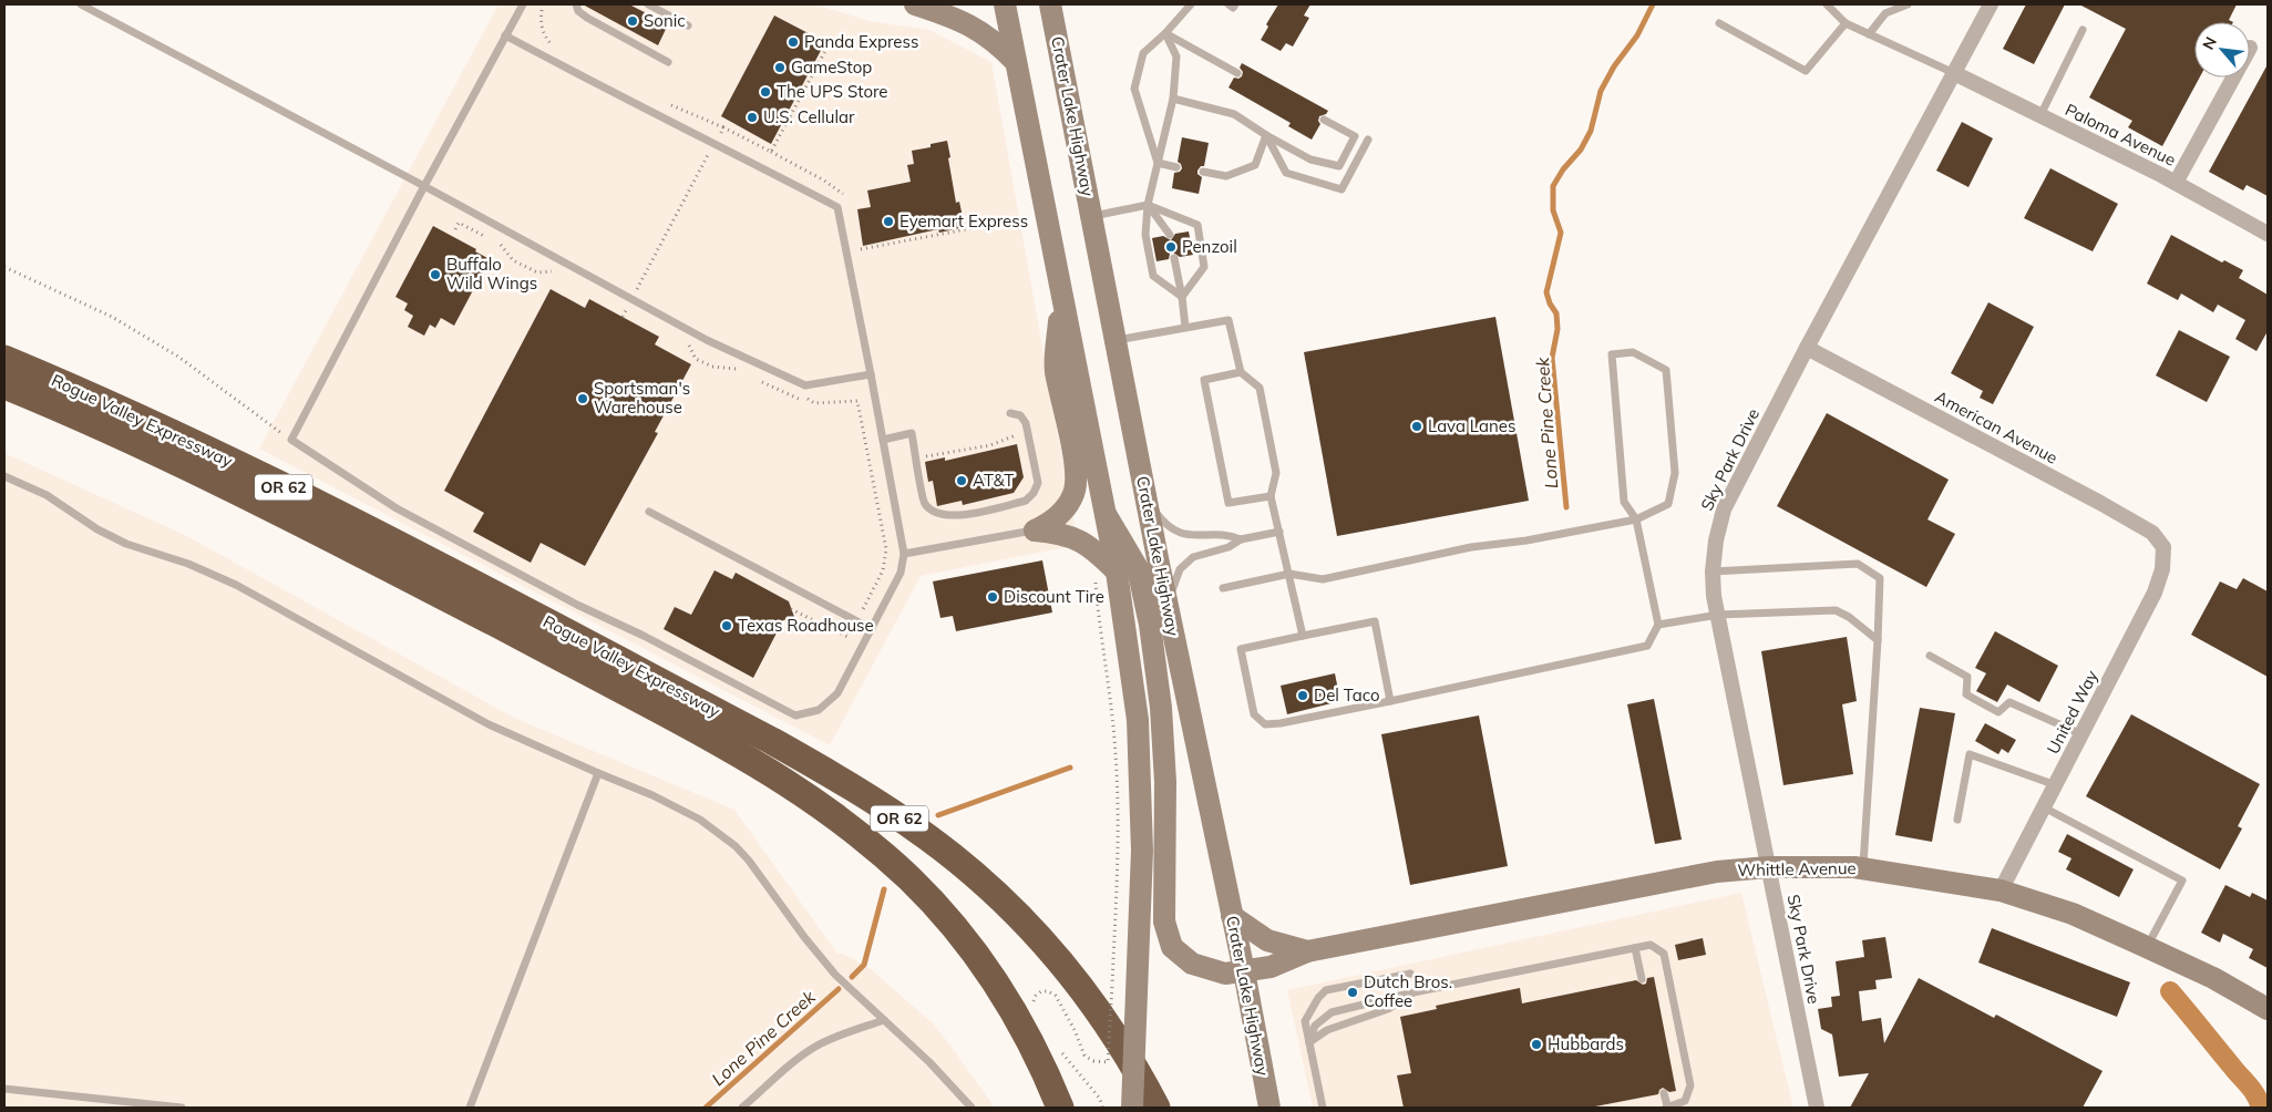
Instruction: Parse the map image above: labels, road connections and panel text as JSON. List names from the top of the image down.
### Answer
{
  "streets": {
    "highway": ["Rogue Valley Expressway", "OR 62"],
    "main road": ["Crater Lake Highway", "Whittle Avenue"],
    "street": [
      "Paloma Avenue",
      "American Avenue",
      "Sky Park Drive",
      "United Way"
    ]
  },
  "crossings": [
    ["Paloma Avenue", "Sky Park Drive"],
    ["American Avenue", "Sky Park Drive"],
    ["American Avenue", "United Way"],
    ["Sky Park Drive", "Whittle Avenue"],
    ["United Way", "Whittle Avenue"]
  ],
  "water": ["Lone Pine Creek"],
  "places": [
    "Sonic",
    "Panda Express",
    "GameStop",
    "The UPS Store",
    "U.S. Cellular",
    "Eyemart Express",
    "Penzoil",
    "Buffalo Wild Wings",
    "Sportsman's Warehouse",
    "Lava Lanes",
    "AT&T",
    "Discount Tire",
    "Texas Roadhouse",
    "Del Taco",
    "Dutch Bros. Coffee",
    "Hubbards"
  ],
  "north": "top left"
}
